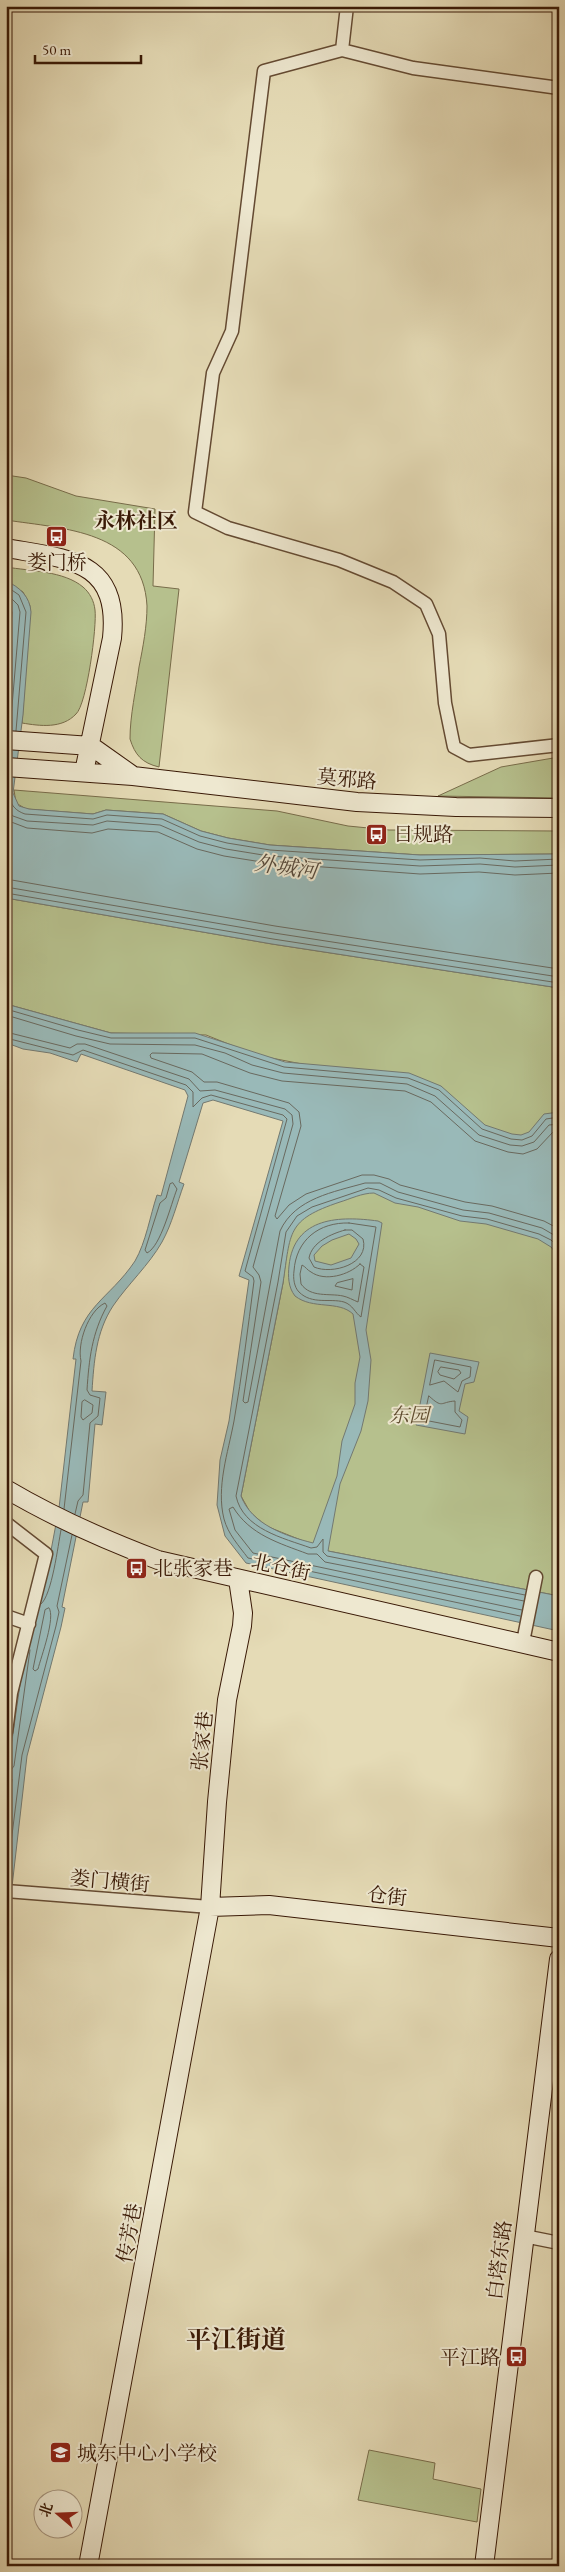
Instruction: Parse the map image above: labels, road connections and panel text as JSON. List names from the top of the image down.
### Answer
{
  "streets": {
    "main road": [
      "莫邪路",
      "北仓街",
      "张家巷",
      "仓街",
      "传芳巷",
      "白塔东路"
    ],
    "street": ["娄门横街"]
  },
  "crossings": [
    ["北仓街", "张家巷"],
    ["张家巷", "娄门横街"],
    ["张家巷", "仓街"],
    ["张家巷", "传芳巷"],
    ["娄门横街", "仓街"],
    ["娄门横街", "传芳巷"],
    ["仓街", "传芳巷"]
  ],
  "districts": ["永林社区", "平江街道"],
  "water": ["外城河"],
  "parks": ["东园"],
  "places": {
    "bus stop": [
      "娄门桥",
      "日规路",
      "北张家巷",
      "平江路"
    ],
    "school or university": ["城东中心小学校"]
  },
  "scale_bar": "50 m",
  "north": "left"
}
